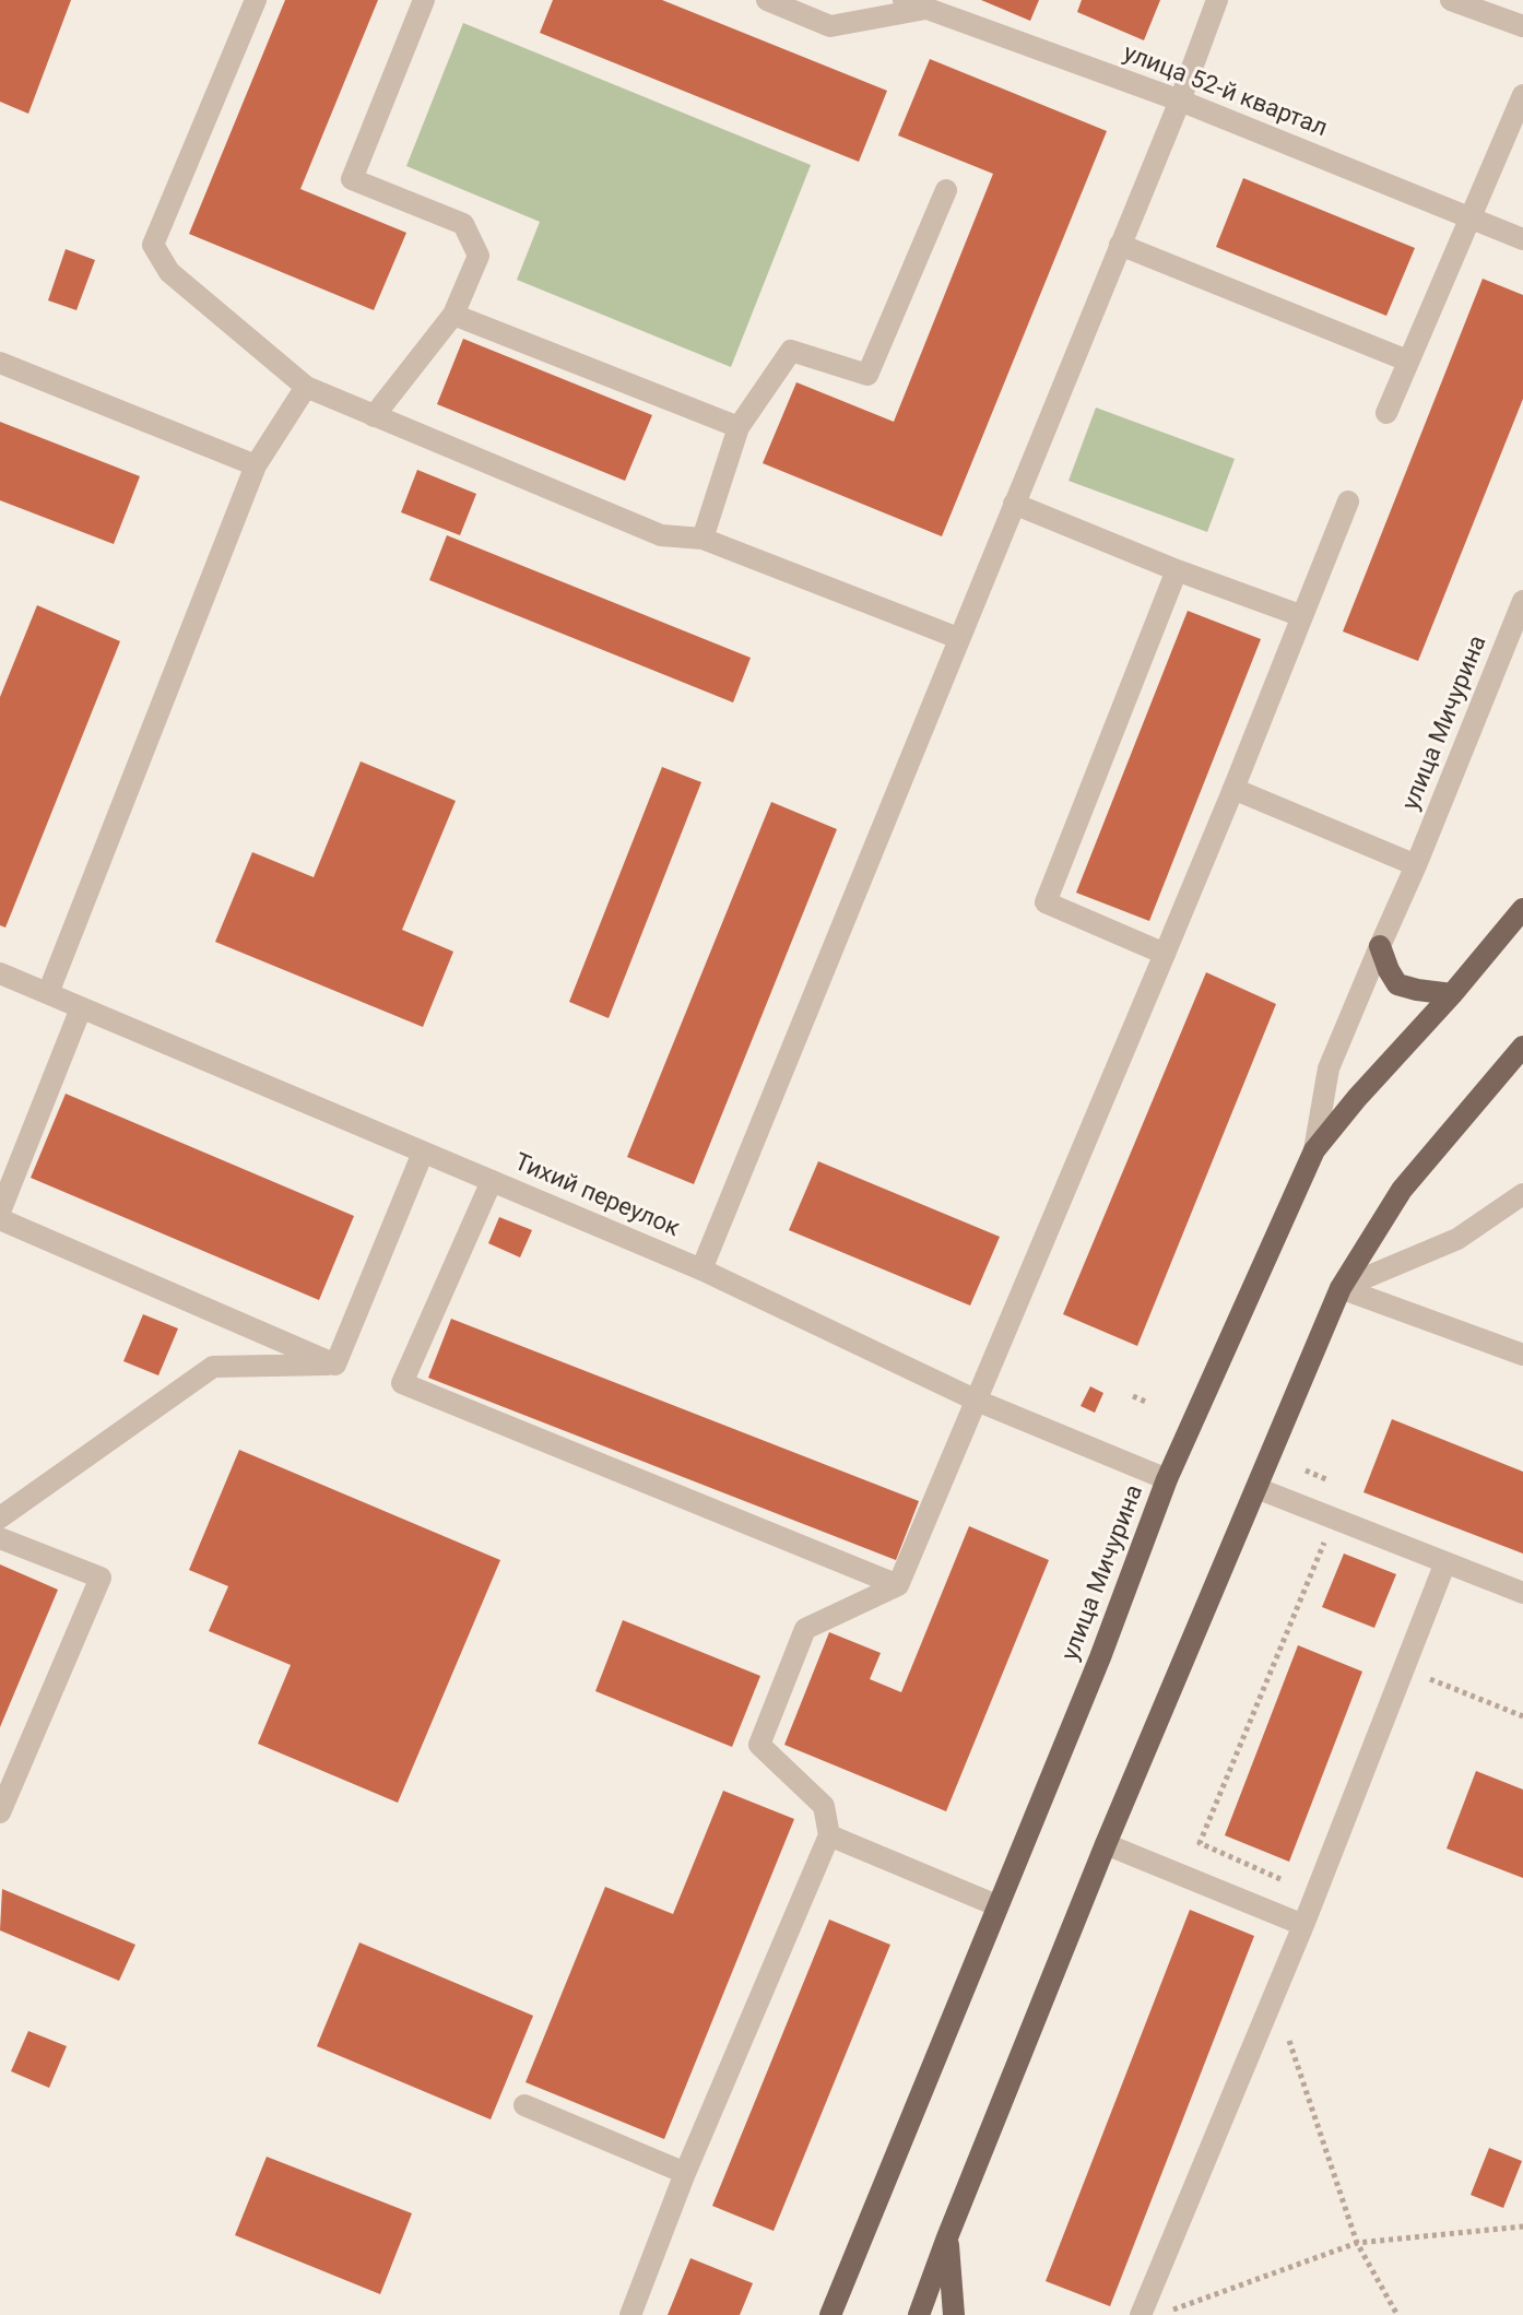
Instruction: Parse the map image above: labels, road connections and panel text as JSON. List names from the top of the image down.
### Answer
{
  "streets": {
    "main road": ["улица Мичурина"],
    "street": ["улица 52-й квартал", "Тихий переулок"]
  },
  "crossings": [
    ["улица Мичурина", "Тихий переулок"]
  ]
}
